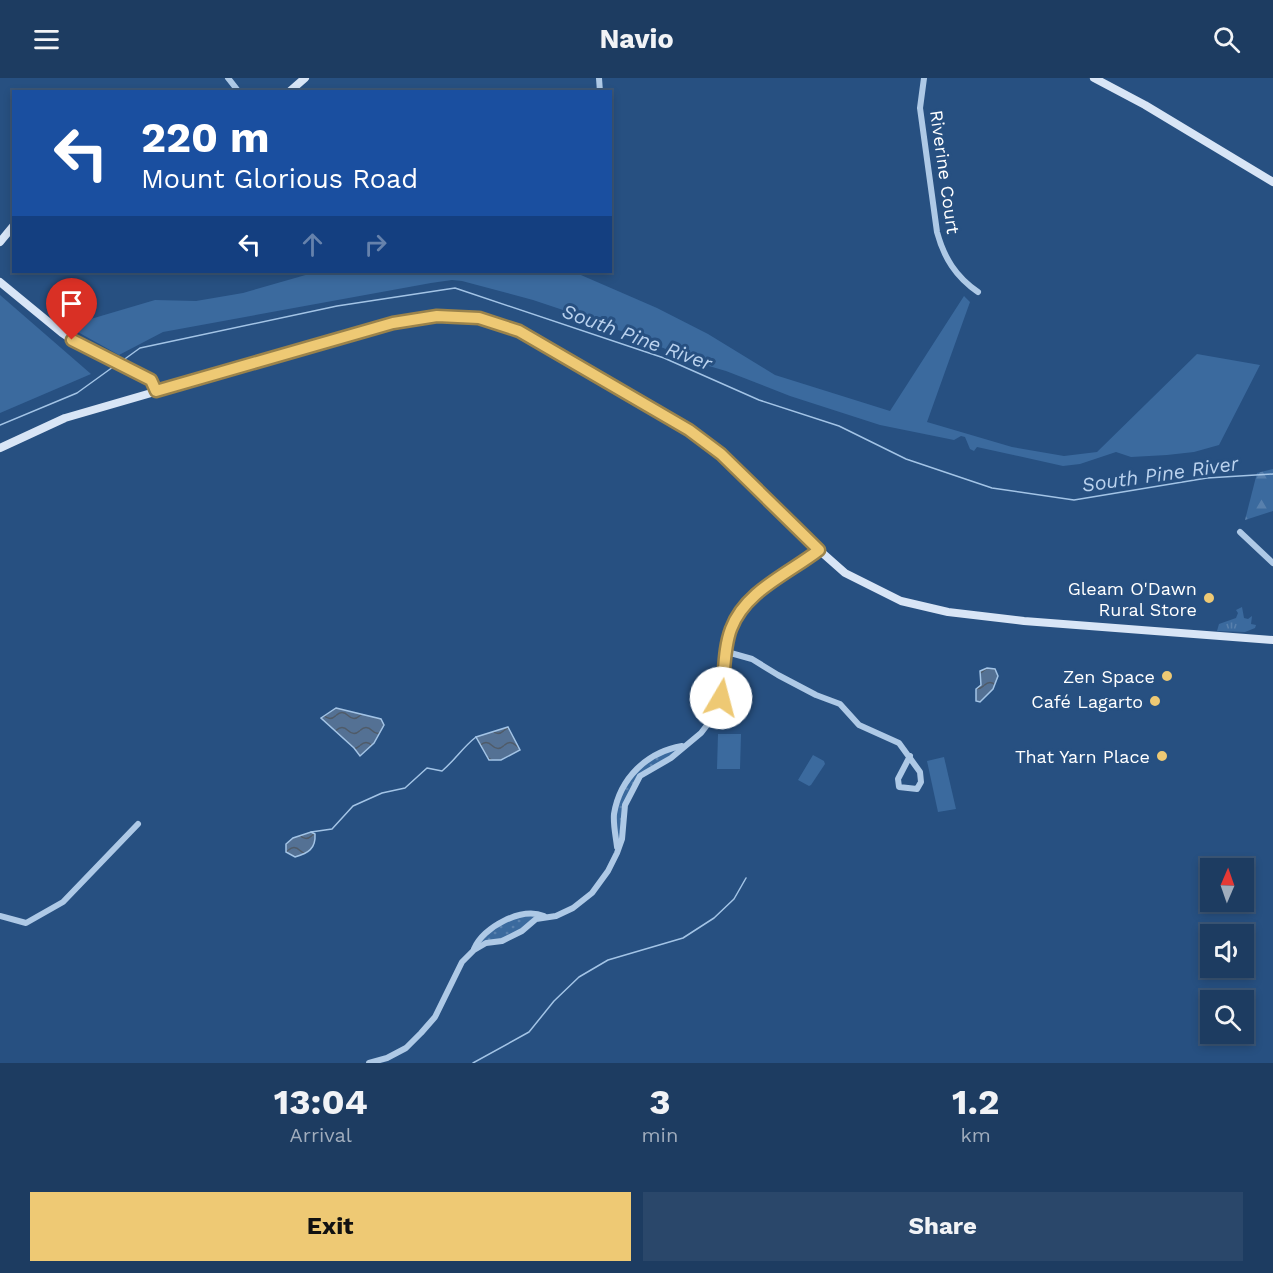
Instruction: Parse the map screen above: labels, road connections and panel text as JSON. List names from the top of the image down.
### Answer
{
  "streets": {
    "street": ["Riverine Court"]
  },
  "water": ["South Pine River"],
  "places": [
    "Gleam O'Dawn Rural Store",
    "Zen Space",
    "Café Lagarto",
    "That Yarn Place"
  ],
  "north": "top",
  "page": {
    "header": "Navio",
    "turn": ["220 m", "Mount Glorious Road"],
    "eta": [
      "13:04",
      "Arrival",
      "3",
      "min",
      "1.2",
      "km"
    ],
    "buttons": ["Exit", "Share"]
  }
}
